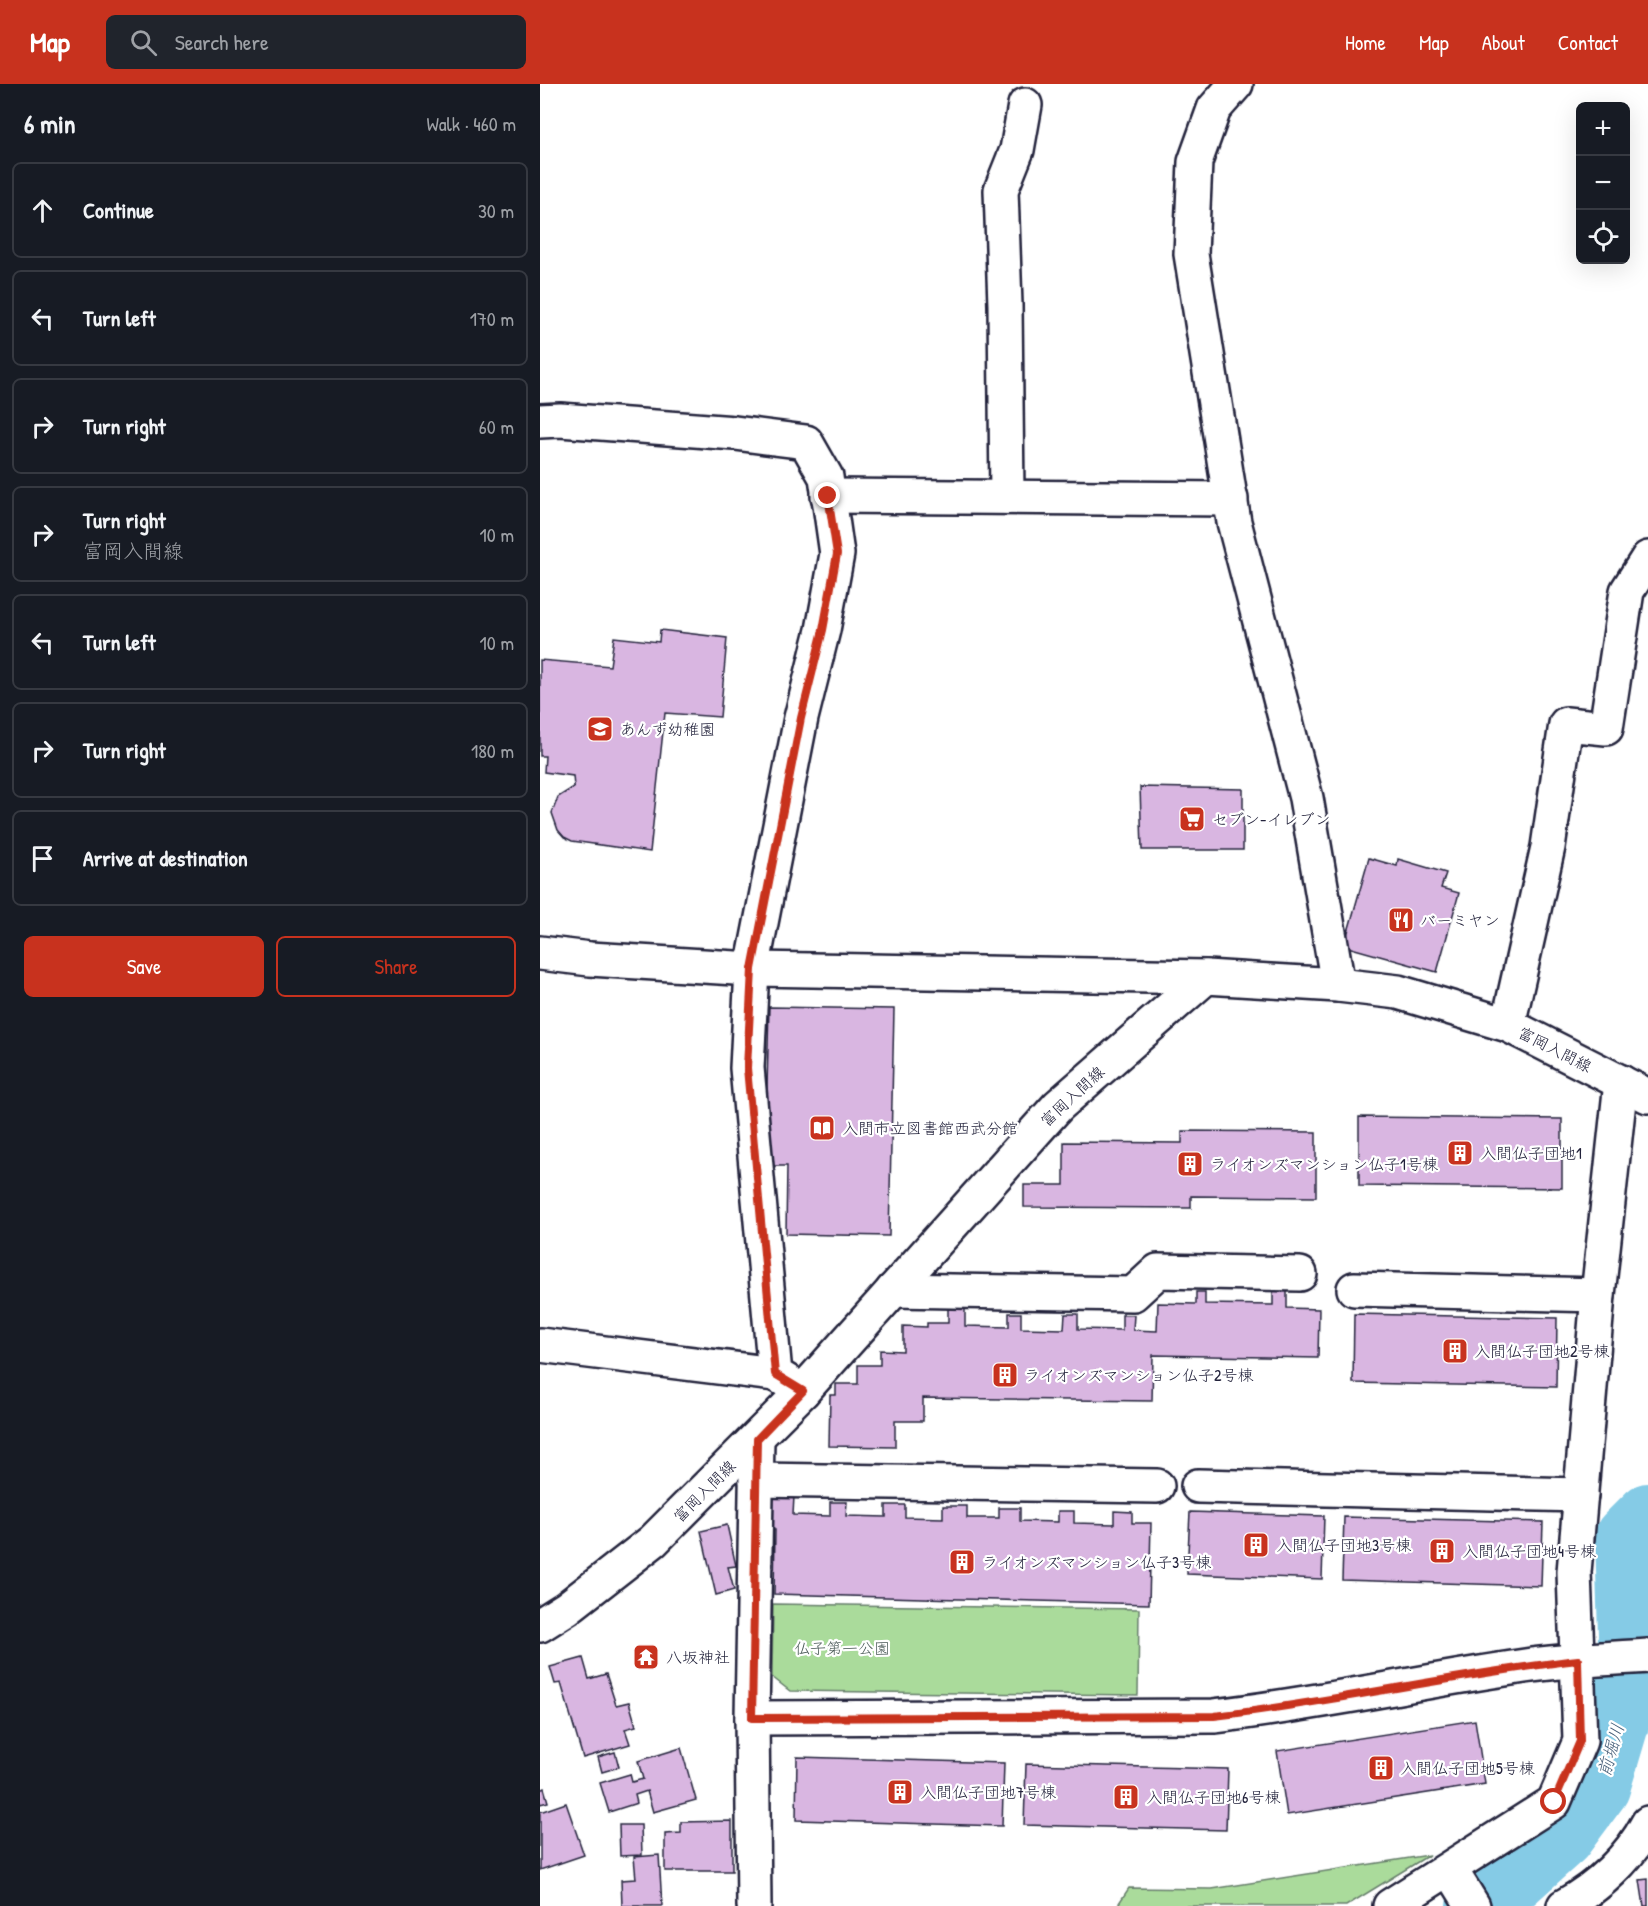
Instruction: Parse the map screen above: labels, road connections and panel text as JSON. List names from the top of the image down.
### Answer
{
  "streets": {
    "street": ["富岡入間線"]
  },
  "water": ["前堀川"],
  "parks": ["仏子第一公園"],
  "places": {
    "school or university": ["あんず幼稚園"],
    "supermarket": ["セブン-イレブン"],
    "restaurant": ["バーミヤン"],
    "library": ["入間市立図書館西武分館"],
    "building": [
      "入間仏子団地1",
      "ライオンズマンション仏子1号棟",
      "入間仏子団地2号棟",
      "ライオンズマンション仏子2号棟",
      "入間仏子団地3号棟",
      "入間仏子団地4号棟",
      "ライオンズマンション仏子3号棟",
      "入間仏子団地5号棟",
      "入間仏子団地7号棟",
      "入間仏子団地6号棟"
    ],
    "temple": ["八坂神社"]
  },
  "page": {
    "header": "Map",
    "search": "Search here",
    "nav": [
      "Home",
      "Map",
      "About",
      "Contact"
    ],
    "heading": ["6 min", "Walk · 460 m"],
    "map_buttons": ["+", "−"],
    "list": [
      ["Continue", "30 m"],
      ["Turn left", "170 m"],
      ["Turn right", "60 m"],
      ["Turn right", "富岡入間線", "10 m"],
      ["Turn left", "10 m"],
      ["Turn right", "180 m"],
      "Arrive at destination"
    ],
    "buttons": ["Save", "Share"]
  }
}
